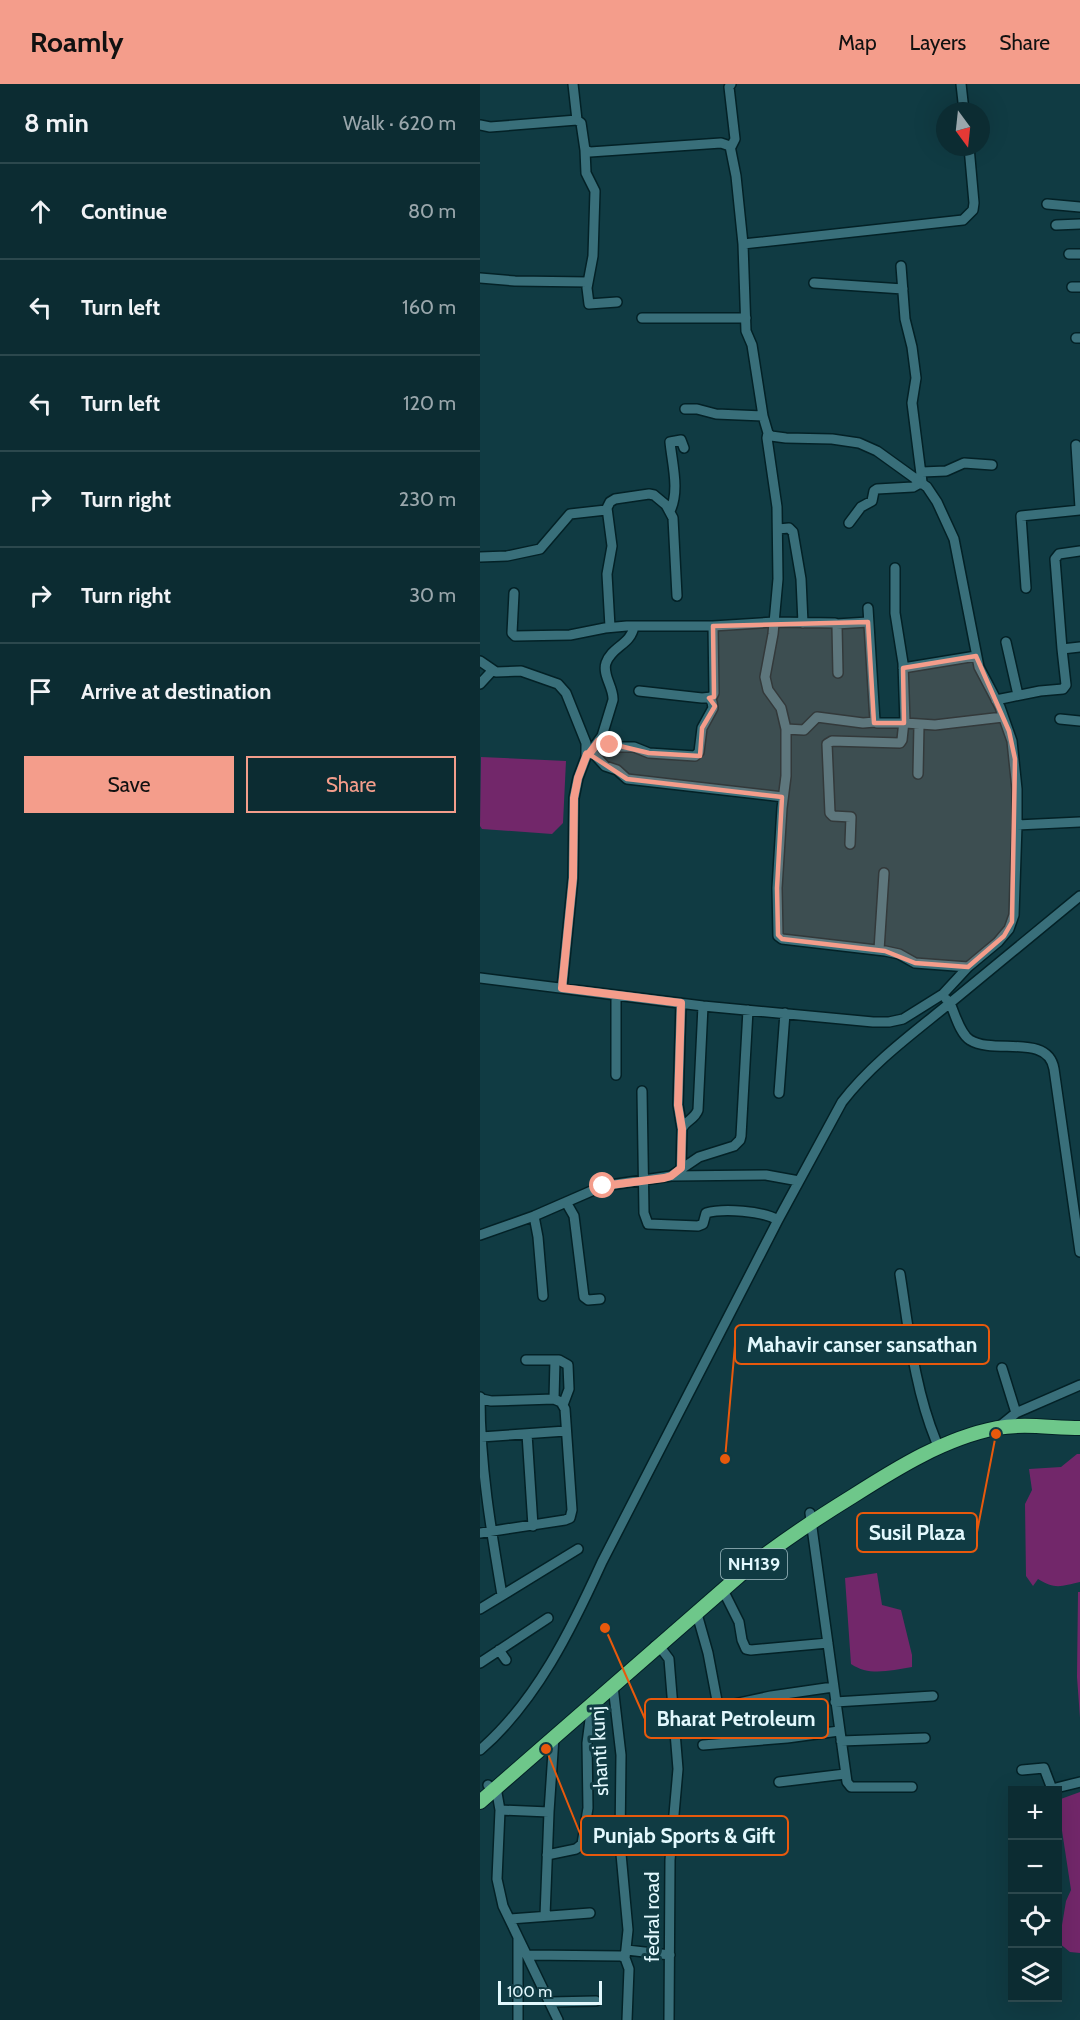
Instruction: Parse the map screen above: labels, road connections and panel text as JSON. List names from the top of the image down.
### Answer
{
  "streets": {
    "highway": ["NH139"],
    "street": ["shanti kunj", "fedral road"]
  },
  "crossings": [
    ["NH139", "shanti kunj"],
    ["NH139", "fedral road"]
  ],
  "places": [
    "Susil Plaza",
    "Mahavir canser sansathan",
    "Bharat Petroleum",
    "Punjab Sports & Gift"
  ],
  "scale_bar": "100 m",
  "north": "bottom",
  "page": {
    "header": "Roamly",
    "nav": ["Map", "Layers", "Share"],
    "heading": ["8 min", "Walk · 620 m"],
    "list": [
      ["Continue", "80 m"],
      ["Turn left", "160 m"],
      ["Turn left", "120 m"],
      ["Turn right", "230 m"],
      ["Turn right", "30 m"],
      "Arrive at destination"
    ],
    "buttons": ["Save", "Share"],
    "map_buttons": ["+", "−"],
    "scale": "100 m"
  }
}
